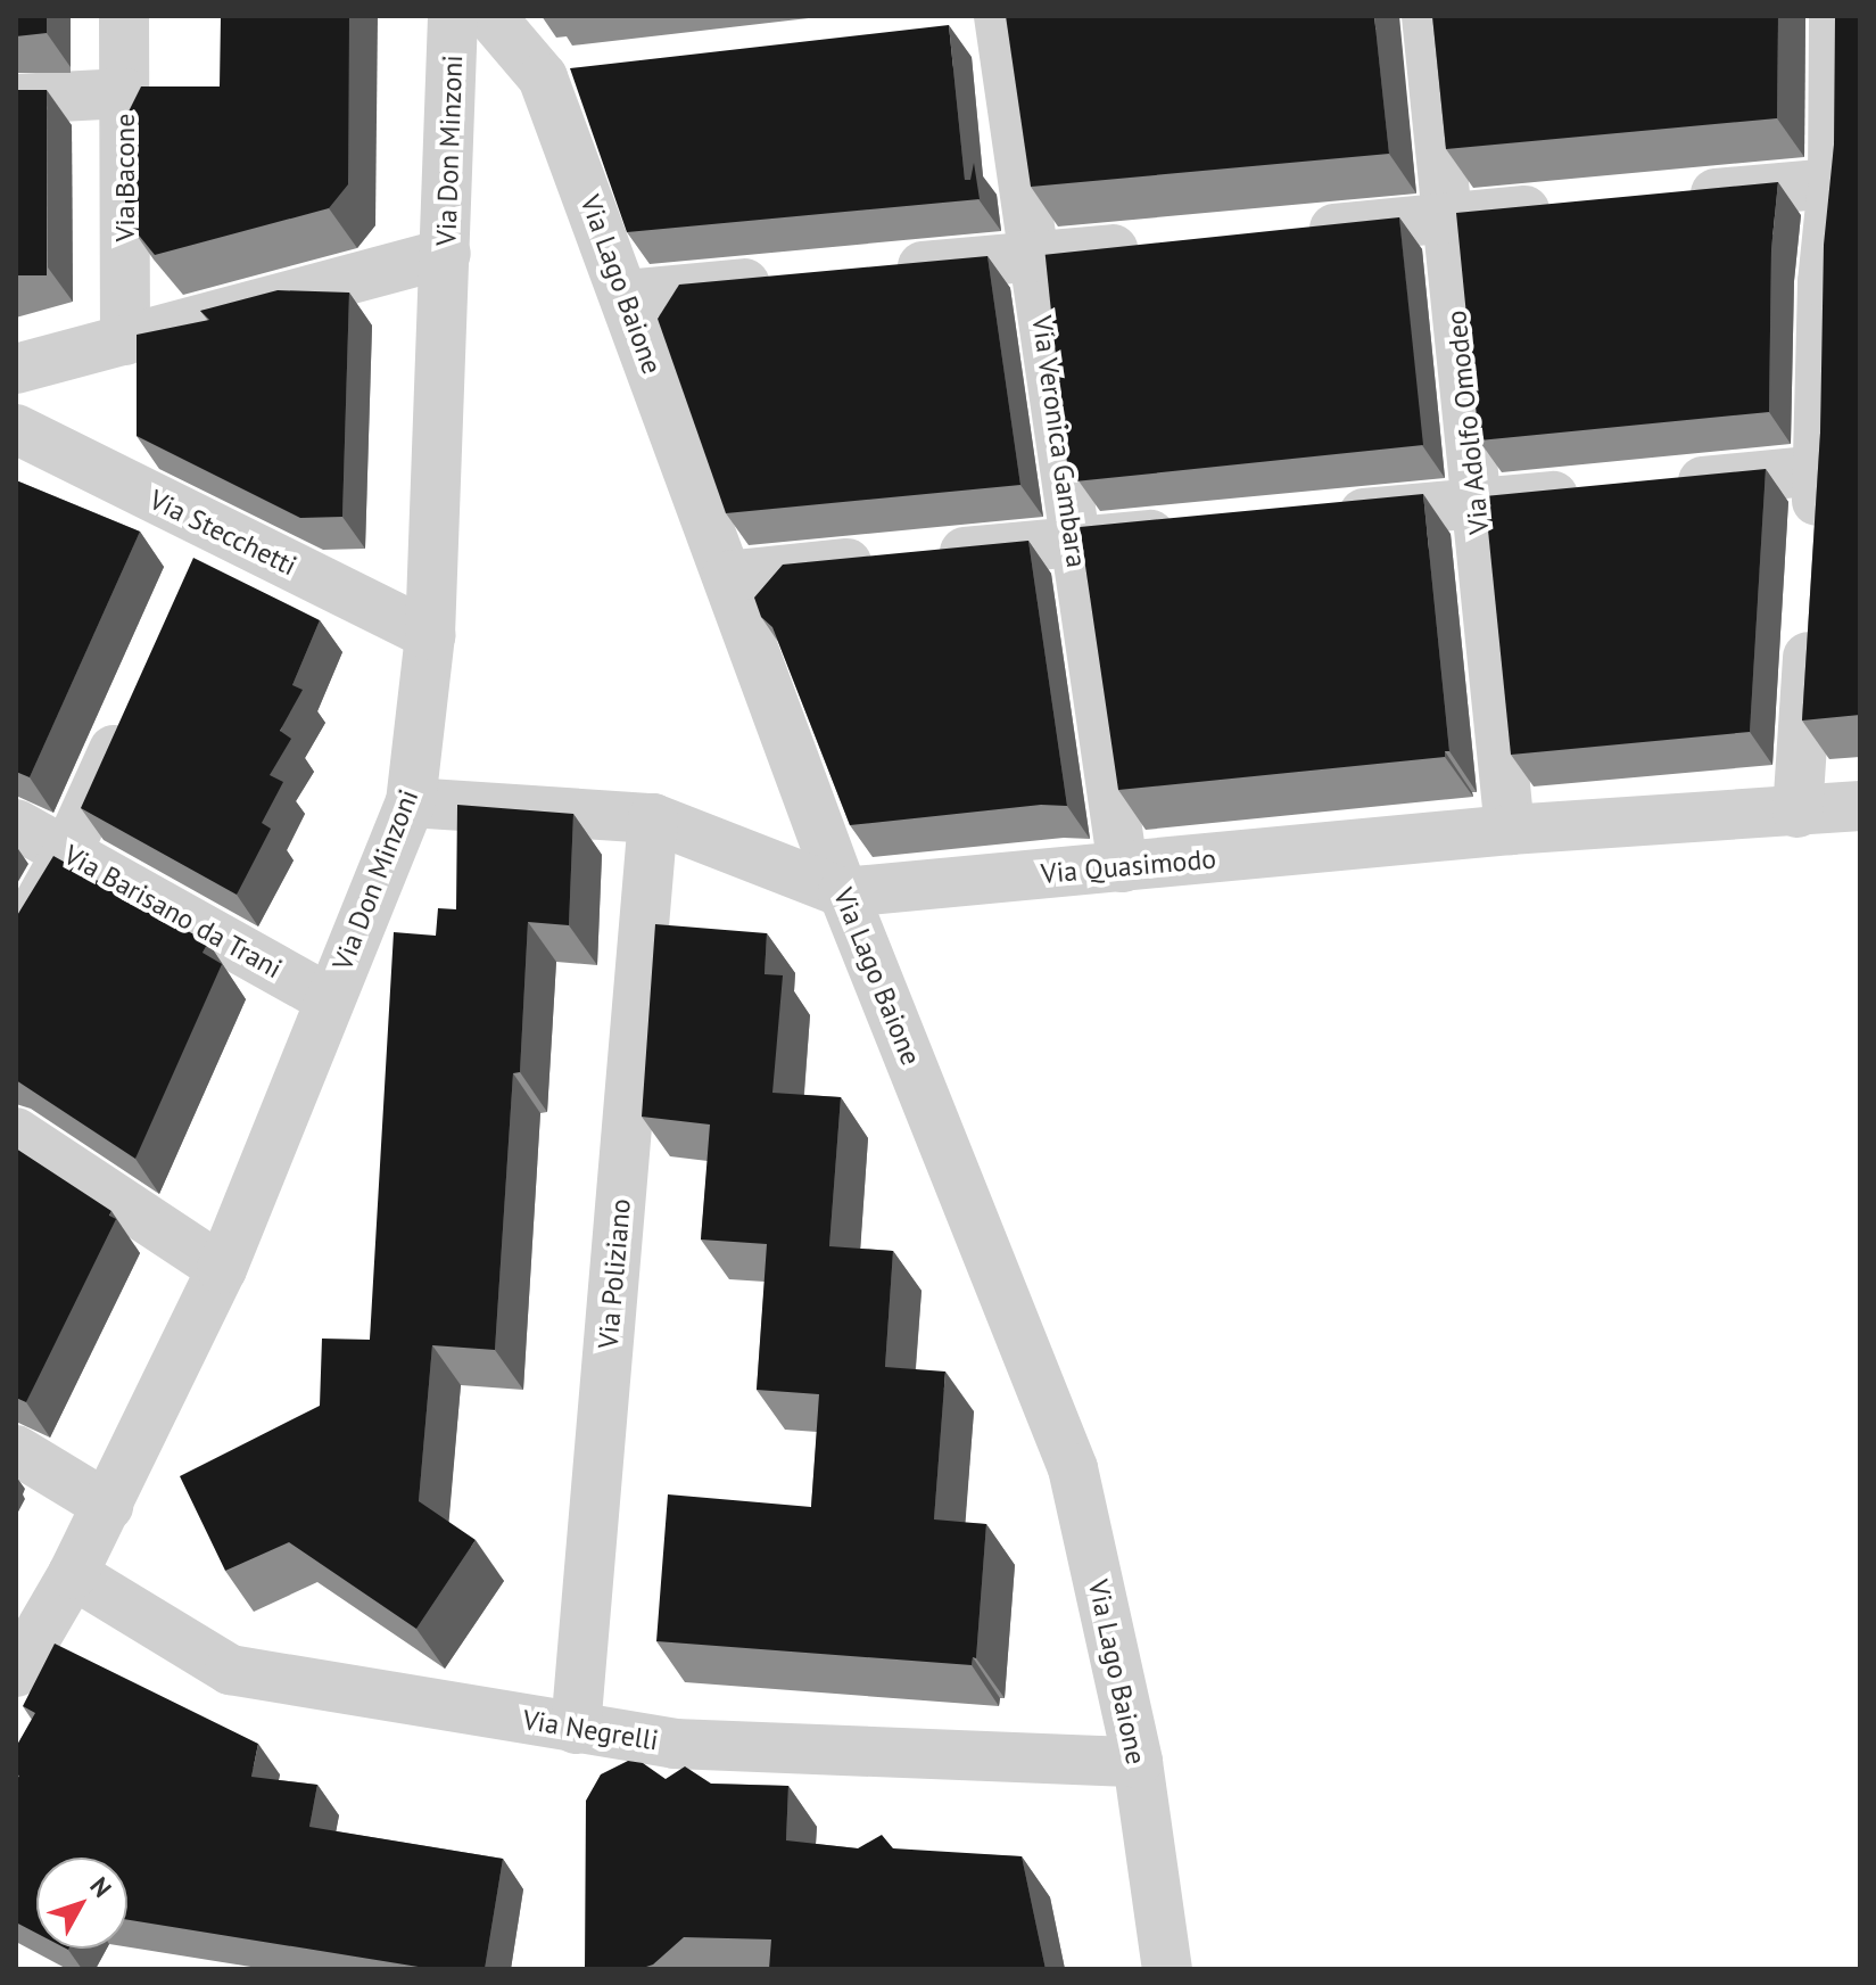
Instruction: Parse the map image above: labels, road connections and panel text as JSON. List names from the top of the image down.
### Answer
{
  "streets": {
    "street": [
      "Via Don Minzoni",
      "Via Bacone",
      "Via Lago Baione",
      "Via Adolfo Omodeo",
      "Via Veronica Gambara",
      "Via Stecchetti",
      "Via Quasimodo",
      "Via Barisano da Trani",
      "Via Poliziano",
      "Via Negrelli"
    ]
  },
  "crossings": [
    ["Via Don Minzoni", "Via Stecchetti"],
    ["Via Don Minzoni", "Via Quasimodo"],
    ["Via Don Minzoni", "Via Barisano da Trani"],
    ["Via Don Minzoni", "Via Negrelli"],
    ["Via Lago Baione", "Via Quasimodo"],
    ["Via Lago Baione", "Via Negrelli"],
    ["Via Adolfo Omodeo", "Via Quasimodo"],
    ["Via Veronica Gambara", "Via Quasimodo"],
    ["Via Quasimodo", "Via Poliziano"],
    ["Via Poliziano", "Via Negrelli"]
  ],
  "north": "top right"
}
